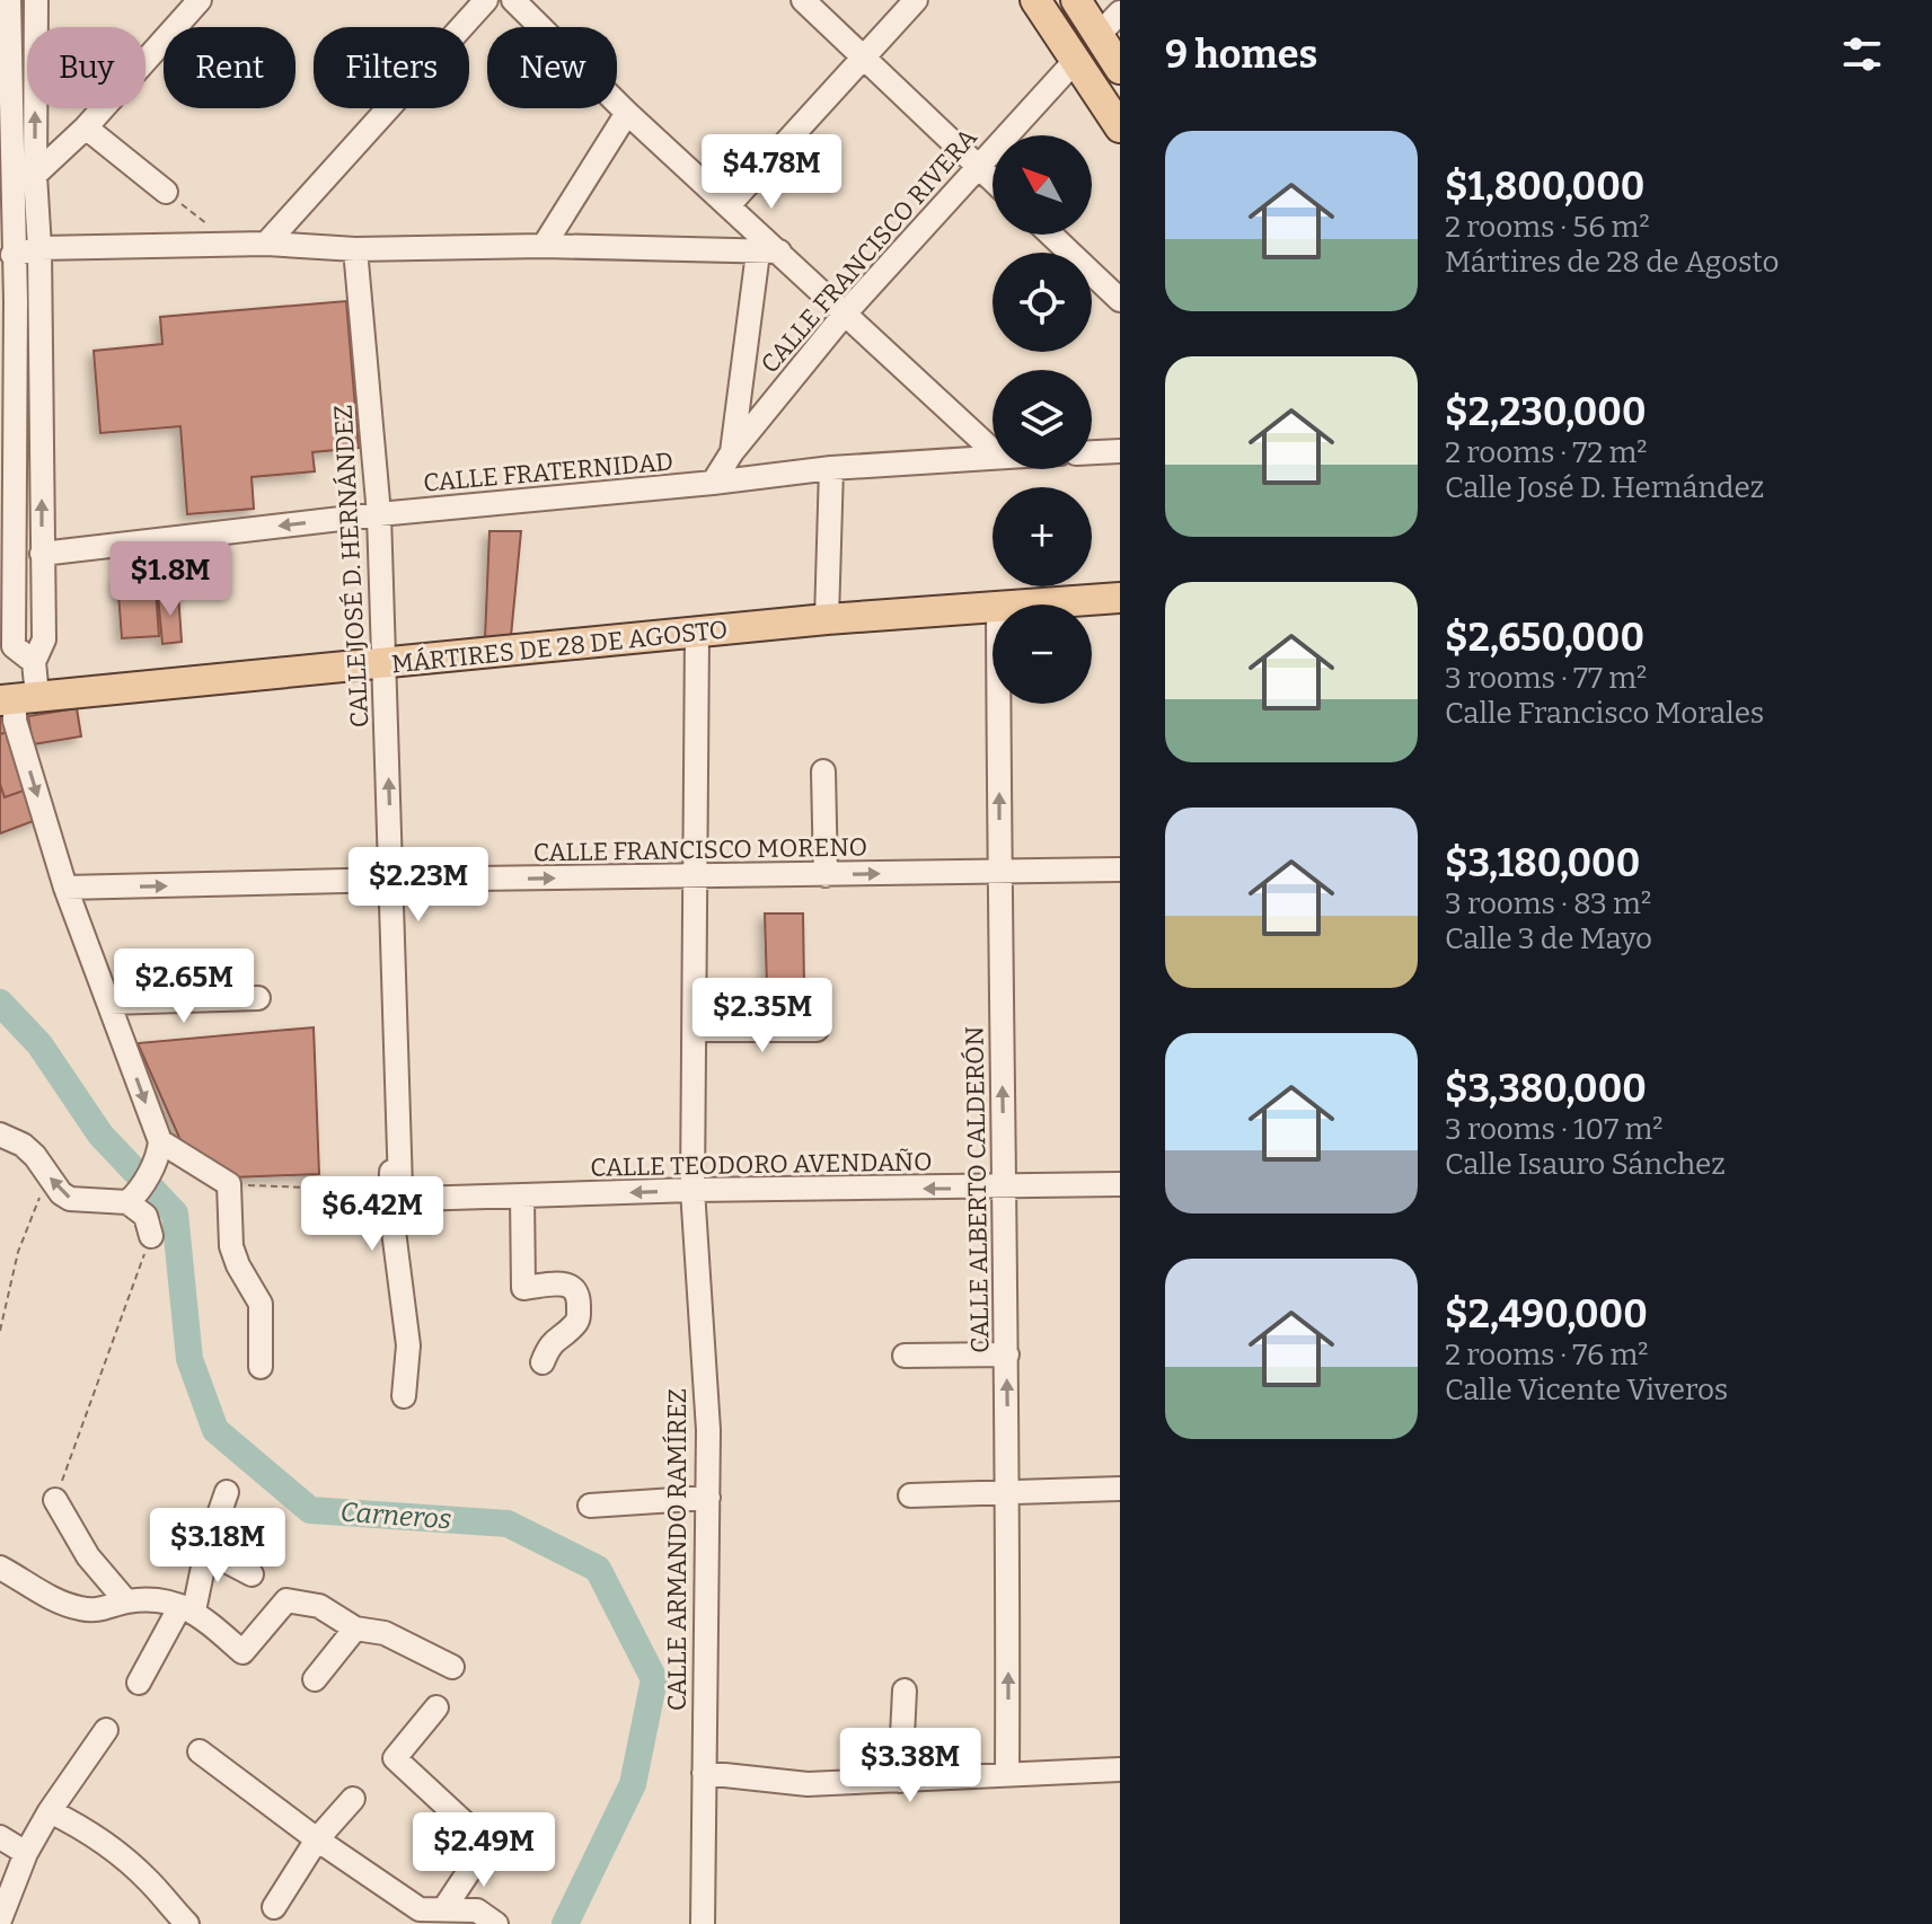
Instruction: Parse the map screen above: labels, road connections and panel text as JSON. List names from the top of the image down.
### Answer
{
  "streets": {
    "main road": ["MÁRTIRES DE 28 DE AGOSTO"],
    "street": [
      "CALLE FRANCISCO RIVERA",
      "CALLE FRATERNIDAD",
      "CALLE JOSÉ D. HERNÁNDEZ",
      "CALLE FRANCISCO MORENO",
      "CALLE TEODORO AVENDAÑO",
      "CALLE ALBERTO CALDERÓN",
      "CALLE ARMANDO RAMÍREZ"
    ]
  },
  "crossings": [
    ["CALLE FRANCISCO RIVERA", "CALLE FRATERNIDAD"],
    ["CALLE FRATERNIDAD", "CALLE JOSÉ D. HERNÁNDEZ"],
    ["CALLE JOSÉ D. HERNÁNDEZ", "MÁRTIRES DE 28 DE AGOSTO"],
    ["CALLE JOSÉ D. HERNÁNDEZ", "CALLE FRANCISCO MORENO"],
    ["CALLE JOSÉ D. HERNÁNDEZ", "CALLE TEODORO AVENDAÑO"],
    ["MÁRTIRES DE 28 DE AGOSTO", "CALLE ARMANDO RAMÍREZ"],
    ["CALLE FRANCISCO MORENO", "CALLE ALBERTO CALDERÓN"],
    ["CALLE FRANCISCO MORENO", "CALLE ARMANDO RAMÍREZ"],
    ["CALLE TEODORO AVENDAÑO", "CALLE ALBERTO CALDERÓN"],
    ["CALLE TEODORO AVENDAÑO", "CALLE ARMANDO RAMÍREZ"]
  ],
  "one_way": ["CALLE FRATERNIDAD", "CALLE FRANCISCO MORENO", "CALLE ALBERTO CALDERÓN"],
  "water": ["Carneros"],
  "north": "top left",
  "page": {
    "heading": "9 homes",
    "chip": [
      "Buy",
      "Rent",
      "Filters",
      "New"
    ],
    "list": [
      {
        "name": "$1,800,000",
        "note": "2 rooms · 56 m² · Mártires de 28 de Agosto"
      },
      {
        "name": "$2,230,000",
        "note": "2 rooms · 72 m² · Calle José D. Hernández"
      },
      {
        "name": "$2,650,000",
        "note": "3 rooms · 77 m² · Calle Francisco Morales"
      },
      {
        "name": "$3,180,000",
        "note": "3 rooms · 83 m² · Calle 3 de Mayo"
      },
      {
        "name": "$3,380,000",
        "note": "3 rooms · 107 m² · Calle Isauro Sánchez"
      },
      {
        "name": "$2,490,000",
        "note": "2 rooms · 76 m² · Calle Vicente Viveros"
      }
    ],
    "price": [
      "$4.78M",
      "$1.8M",
      "$2.23M",
      "$2.65M",
      "$2.35M",
      "$6.42M",
      "$3.18M",
      "$3.38M",
      "$2.49M"
    ],
    "map_buttons": ["+", "−"]
  }
}
